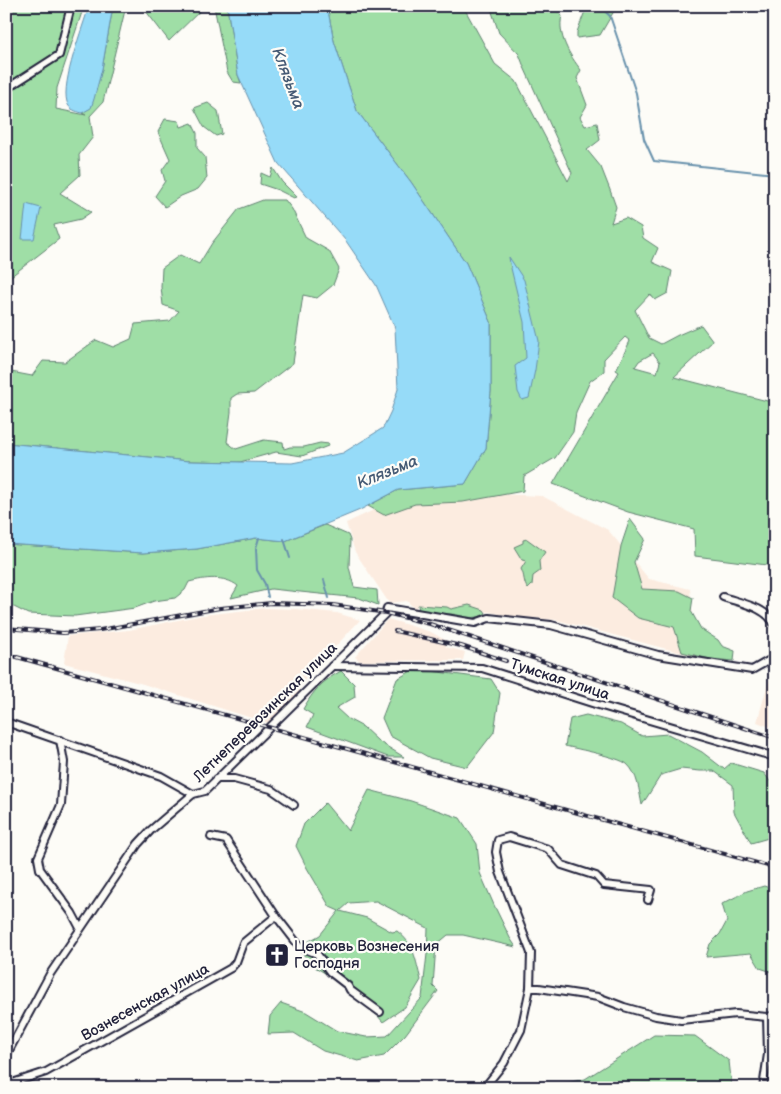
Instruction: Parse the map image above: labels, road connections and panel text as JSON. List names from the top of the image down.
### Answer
{
  "streets": {
    "street": ["Тумская улица", "Летнеперевозинская улица", "Вознесенская улица"]
  },
  "crossings": [
    ["Тумская улица", "Летнеперевозинская улица"]
  ],
  "water": ["Клязьма"],
  "places": {
    "church": ["Церковь Вознесения Господня"]
  }
}
